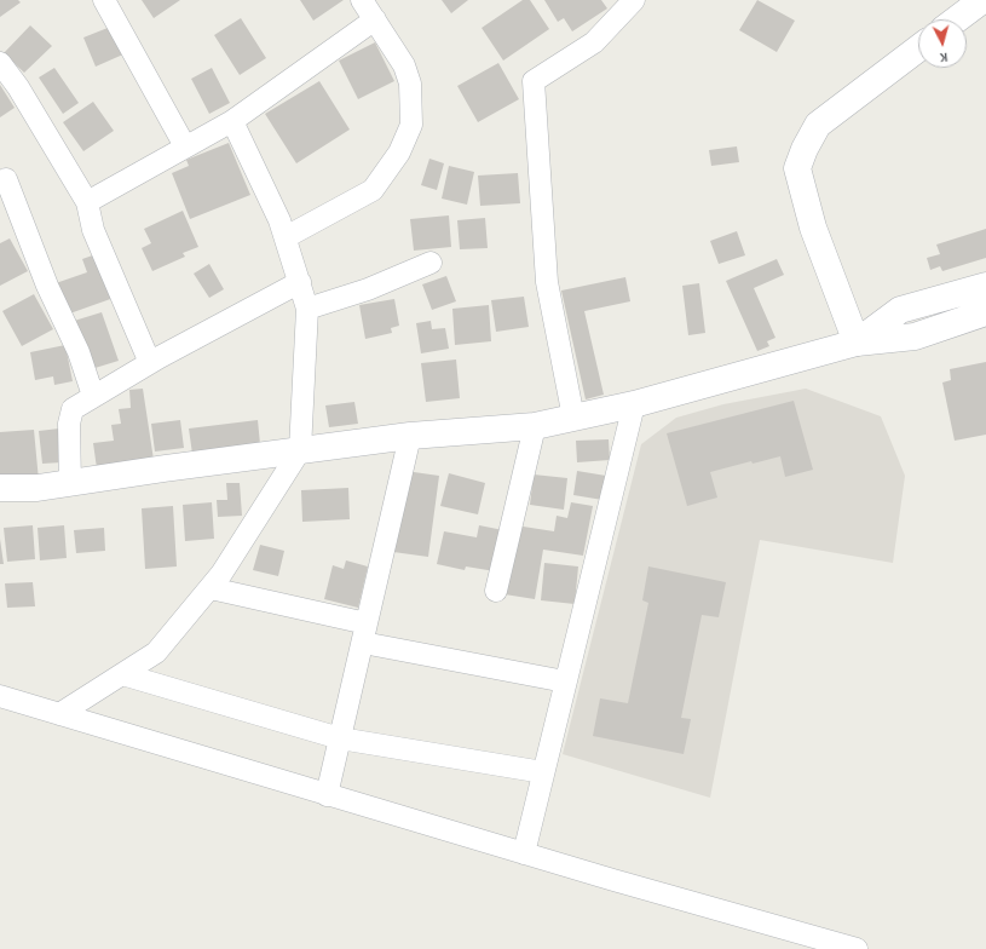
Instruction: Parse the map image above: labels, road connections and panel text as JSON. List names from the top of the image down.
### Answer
{
  "north": "bottom"
}
